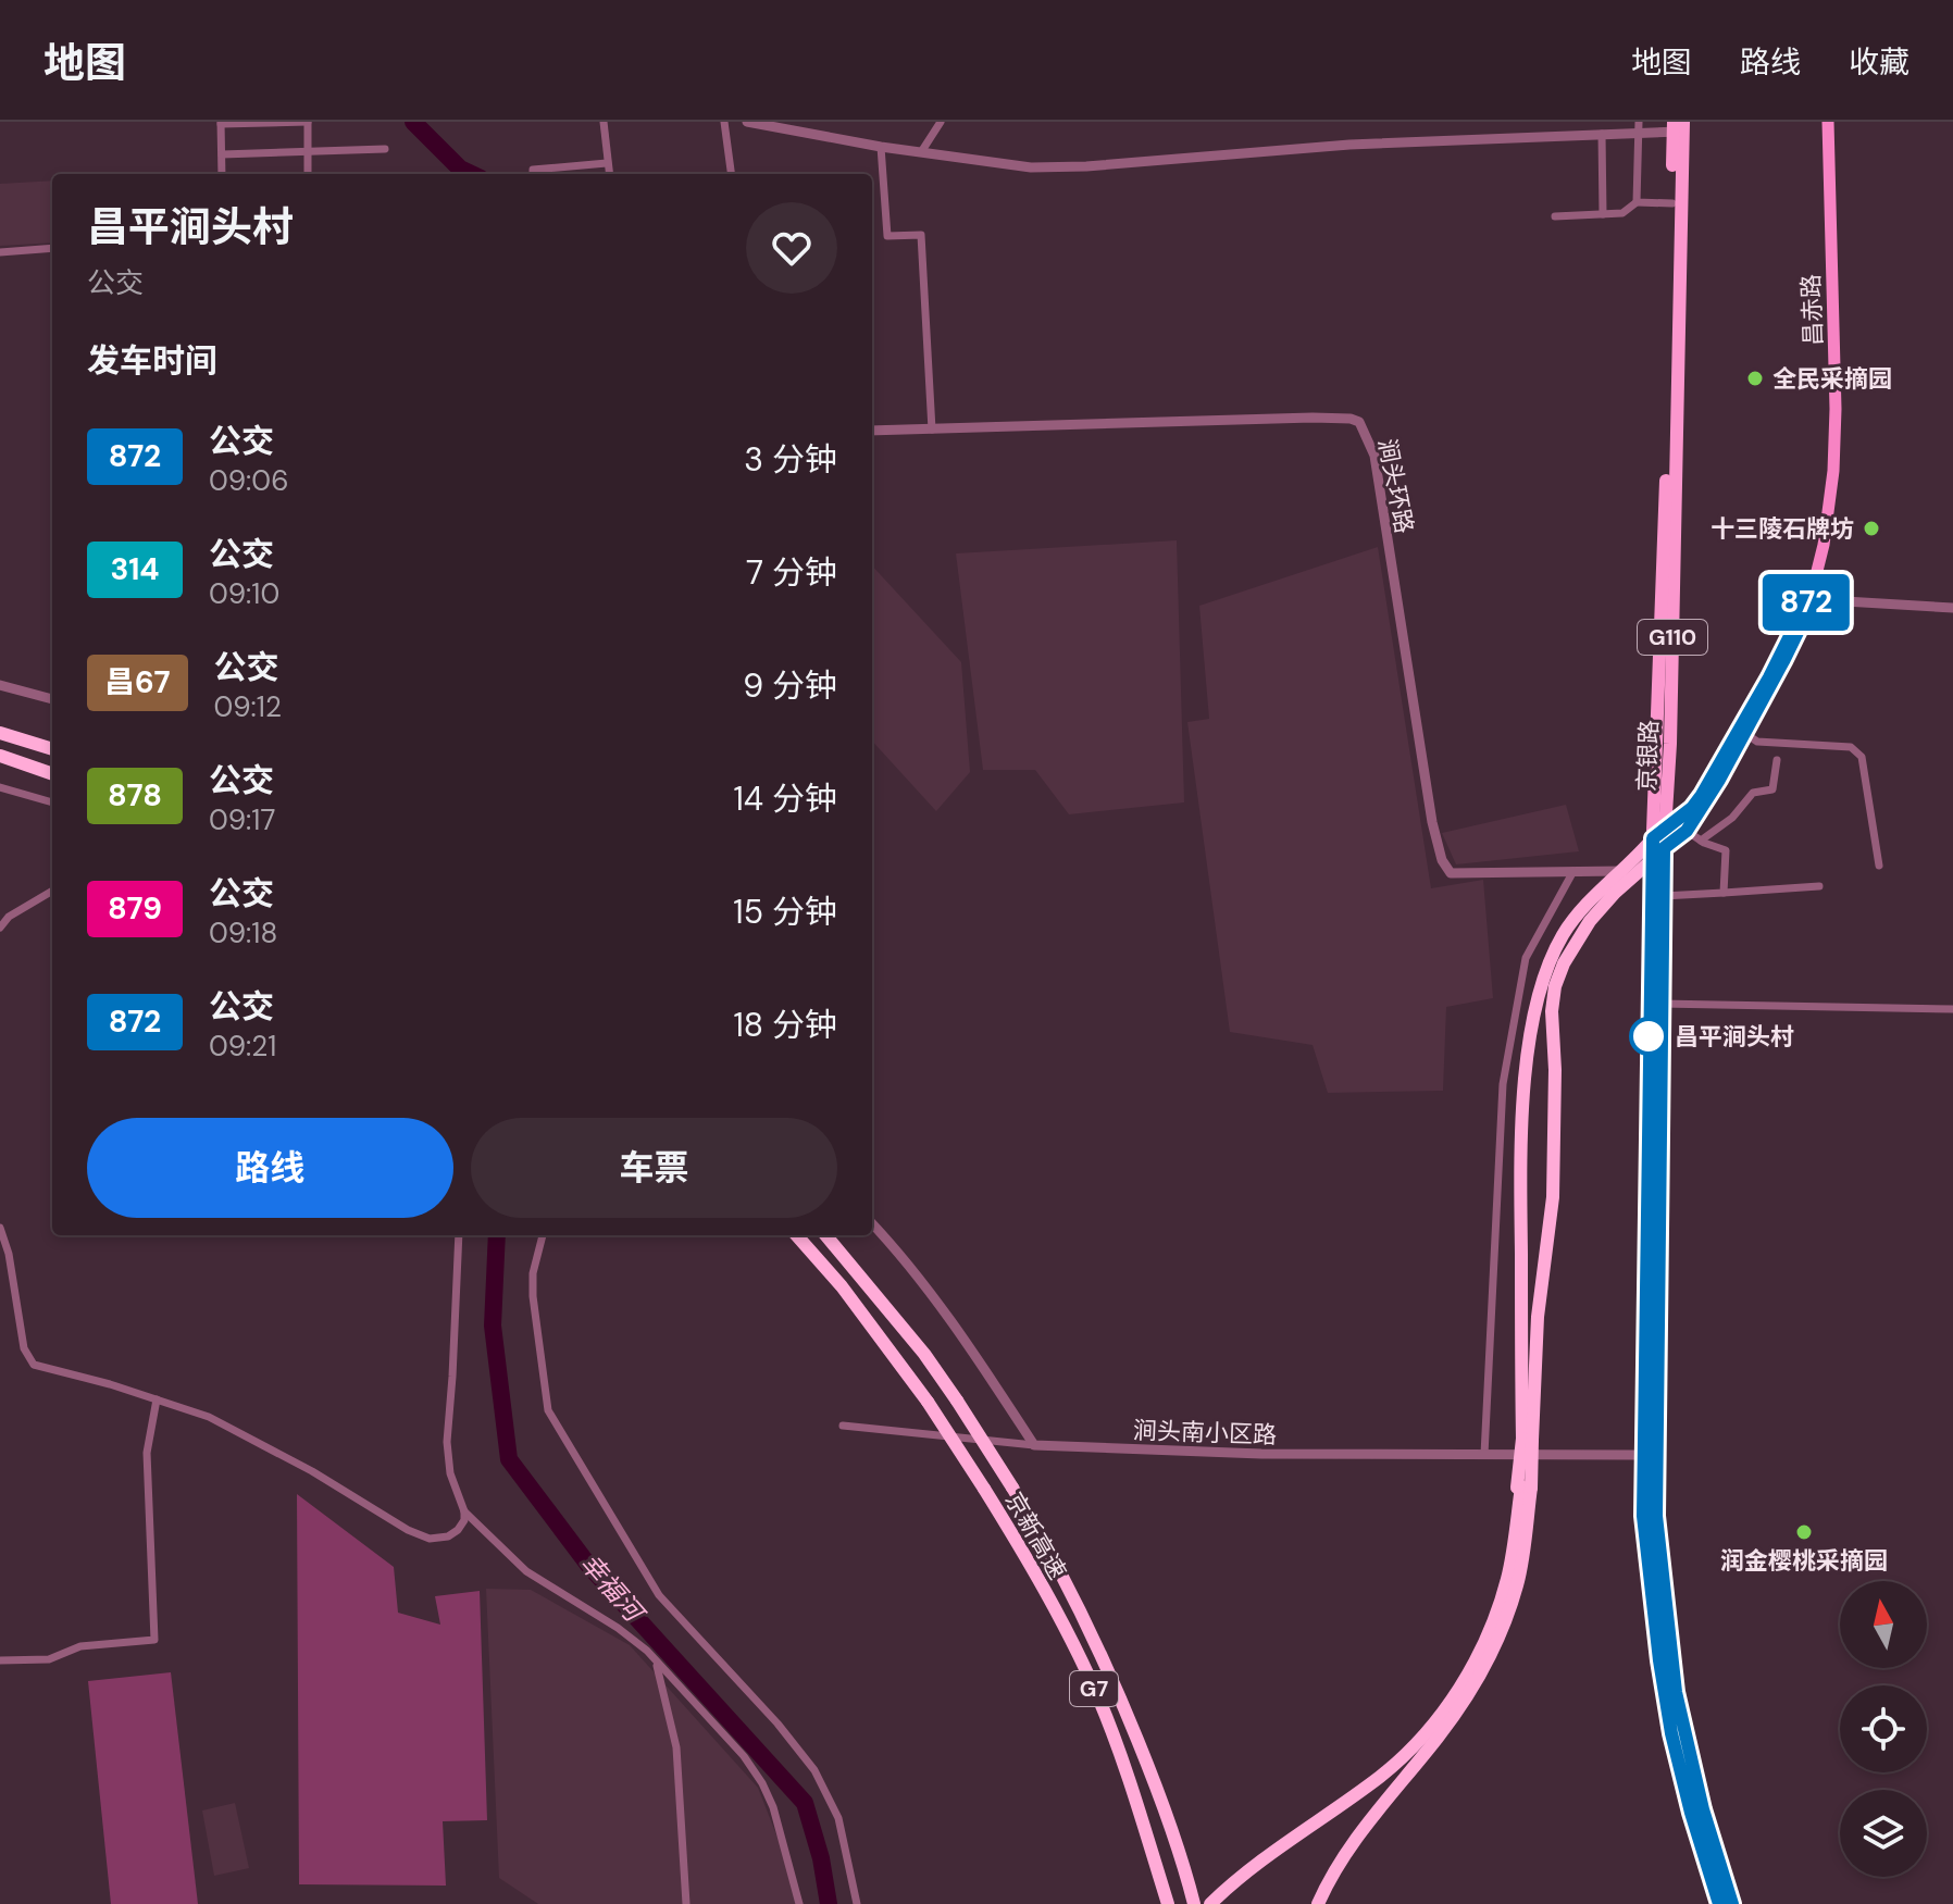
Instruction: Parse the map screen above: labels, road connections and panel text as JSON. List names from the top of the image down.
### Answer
{
  "streets": {
    "highway": [
      "G110",
      "京银路",
      "京新高速",
      "G7"
    ],
    "main road": ["昌赤路"],
    "street": ["涧头环路", "涧头南小区路"]
  },
  "crossings": [
    ["昌赤路", "京银路"],
    ["京银路", "涧头南小区路"]
  ],
  "water": ["幸福河"],
  "places": [
    "全民采摘园",
    "十三陵石牌坊",
    "昌平涧头村",
    "润金樱桃采摘园"
  ],
  "lines": ["bus line 872"],
  "north": "top",
  "page": {
    "header": "地图",
    "nav": ["地图", "路线", "收藏"],
    "on_map": "872",
    "heading": [
      ["昌平涧头村", "公交"],
      "发车时间"
    ],
    "list": [
      {
        "mark": "872",
        "name": "公交",
        "note": "09:06",
        "value": "3 分钟"
      },
      {
        "mark": "314",
        "name": "公交",
        "note": "09:10",
        "value": "7 分钟"
      },
      {
        "mark": "昌67",
        "name": "公交",
        "note": "09:12",
        "value": "9 分钟"
      },
      {
        "mark": "878",
        "name": "公交",
        "note": "09:17",
        "value": "14 分钟"
      },
      {
        "mark": "879",
        "name": "公交",
        "note": "09:18",
        "value": "15 分钟"
      },
      {
        "mark": "872",
        "name": "公交",
        "note": "09:21",
        "value": "18 分钟"
      }
    ],
    "buttons": ["路线", "车票"]
  }
}
